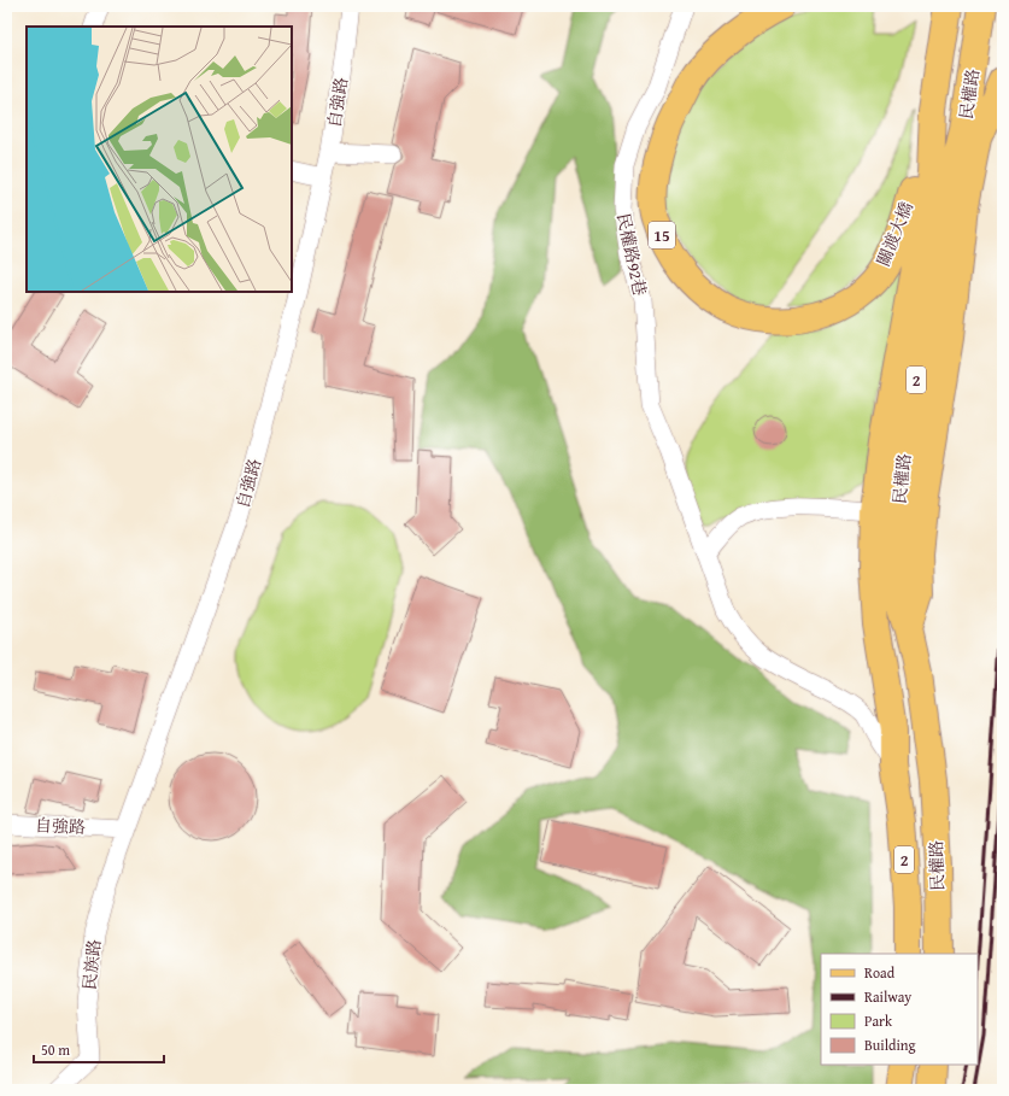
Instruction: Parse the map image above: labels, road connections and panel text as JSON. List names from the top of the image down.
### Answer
{
  "streets": {
    "main road": [
      "民權路",
      "關渡大橋",
      "15",
      "2"
    ],
    "street": ["自強路", "民權路92巷", "民族路"]
  },
  "crossings": [
    ["民權路", "關渡大橋"],
    ["民權路", "民權路92巷"],
    ["自強路", "民族路"]
  ],
  "legend": [
    "Road",
    "Railway",
    "Park",
    "Building"
  ],
  "scale_bar": "50 m"
}
